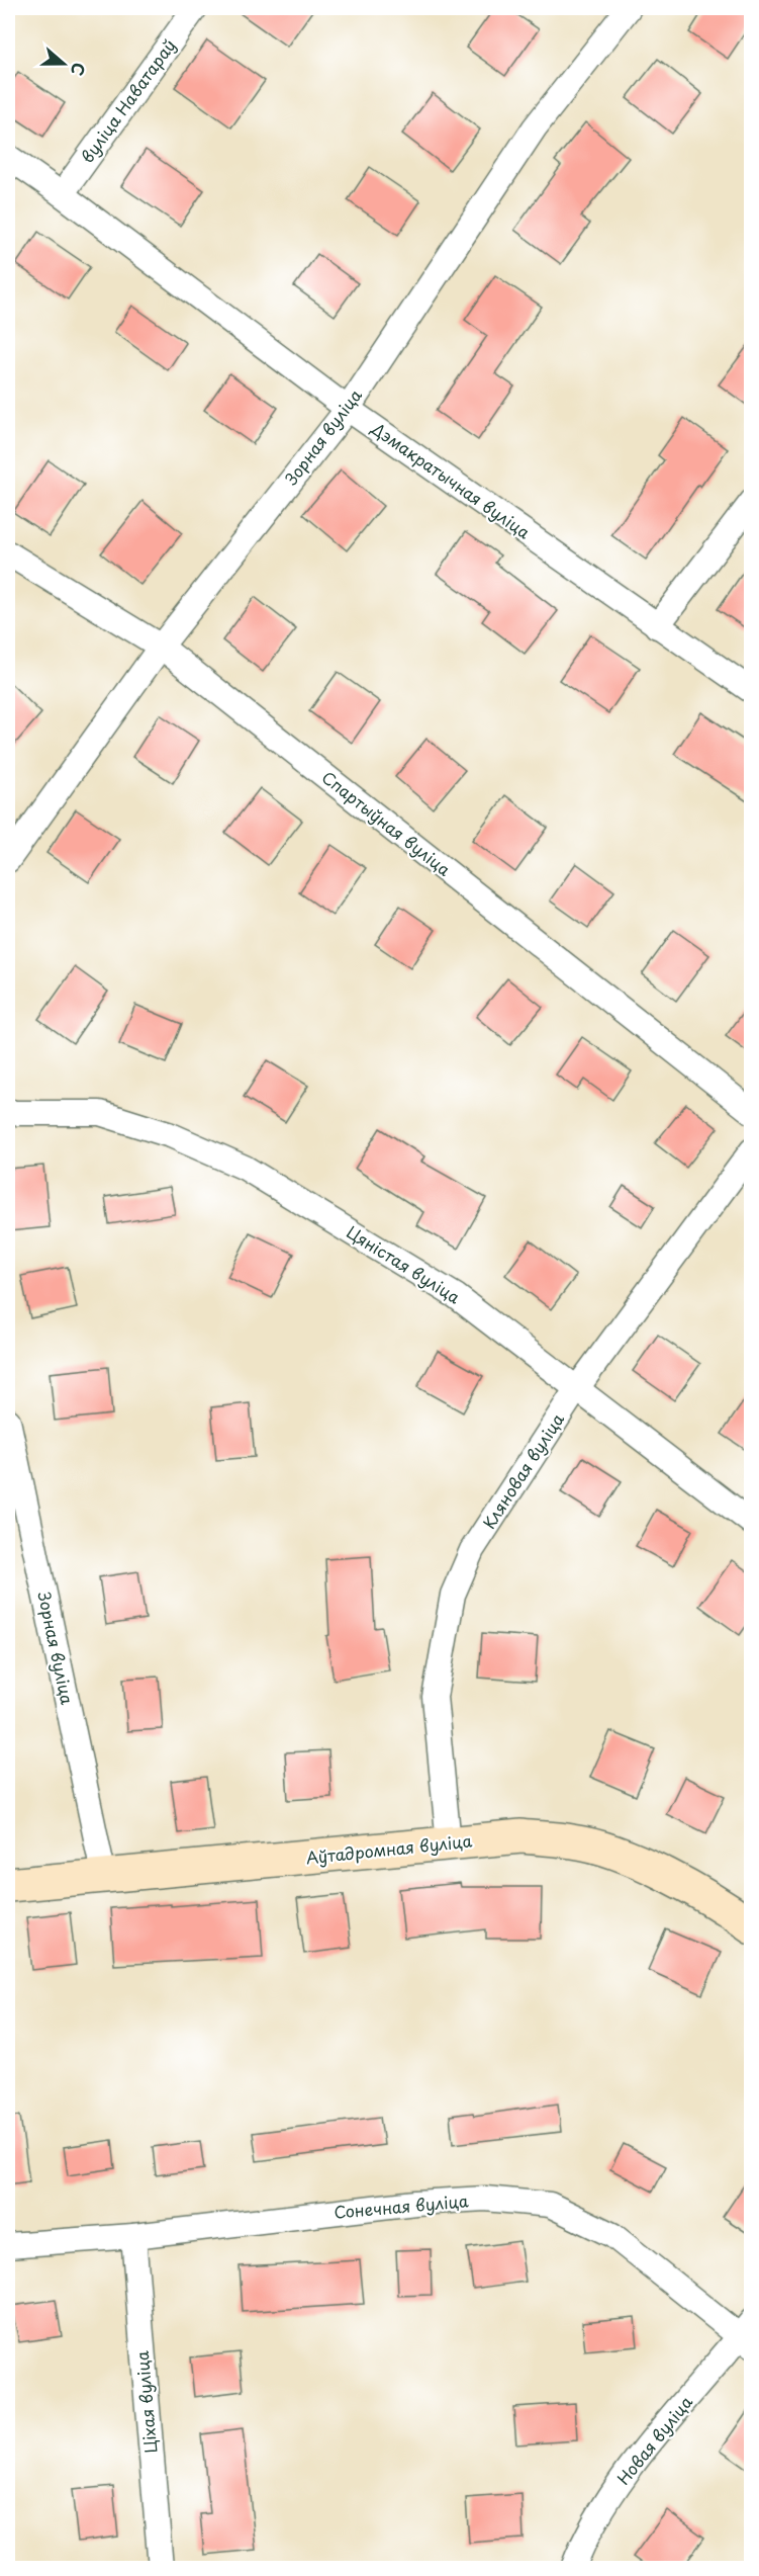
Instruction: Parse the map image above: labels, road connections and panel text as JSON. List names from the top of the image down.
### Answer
{
  "streets": {
    "street": [
      "вуліца Наватараў",
      "Зорная вуліца",
      "Дэмакратычная вуліца",
      "Спартыўная вуліца",
      "Цяністая вуліца",
      "Кляновая вуліца",
      "Аўтадромная вуліца",
      "Сонечная вуліца",
      "Ціхая вуліца",
      "Новая вуліца"
    ]
  },
  "crossings": [
    ["вуліца Наватараў", "Дэмакратычная вуліца"],
    ["Зорная вуліца", "Дэмакратычная вуліца"],
    ["Зорная вуліца", "Спартыўная вуліца"],
    ["Зорная вуліца", "Аўтадромная вуліца"],
    ["Цяністая вуліца", "Кляновая вуліца"],
    ["Кляновая вуліца", "Аўтадромная вуліца"],
    ["Сонечная вуліца", "Ціхая вуліца"],
    ["Сонечная вуліца", "Новая вуліца"]
  ],
  "north": "right"
}
